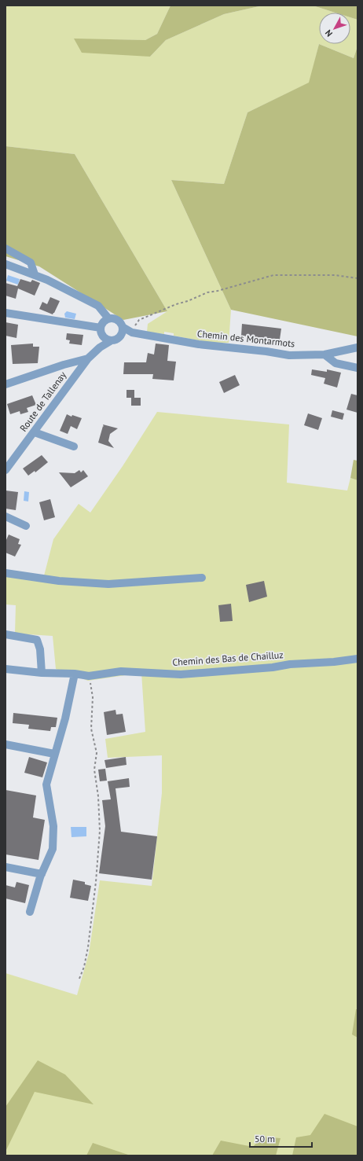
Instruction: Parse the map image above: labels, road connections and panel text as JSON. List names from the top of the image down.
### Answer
{
  "streets": {
    "street": ["Chemin des Montarmots", "Route de Tallenay", "Chemin des Bas de Chailluz"]
  },
  "crossings": [
    ["Chemin des Montarmots", "Route de Tallenay"]
  ],
  "scale_bar": "50 m",
  "north": "bottom left"
}
